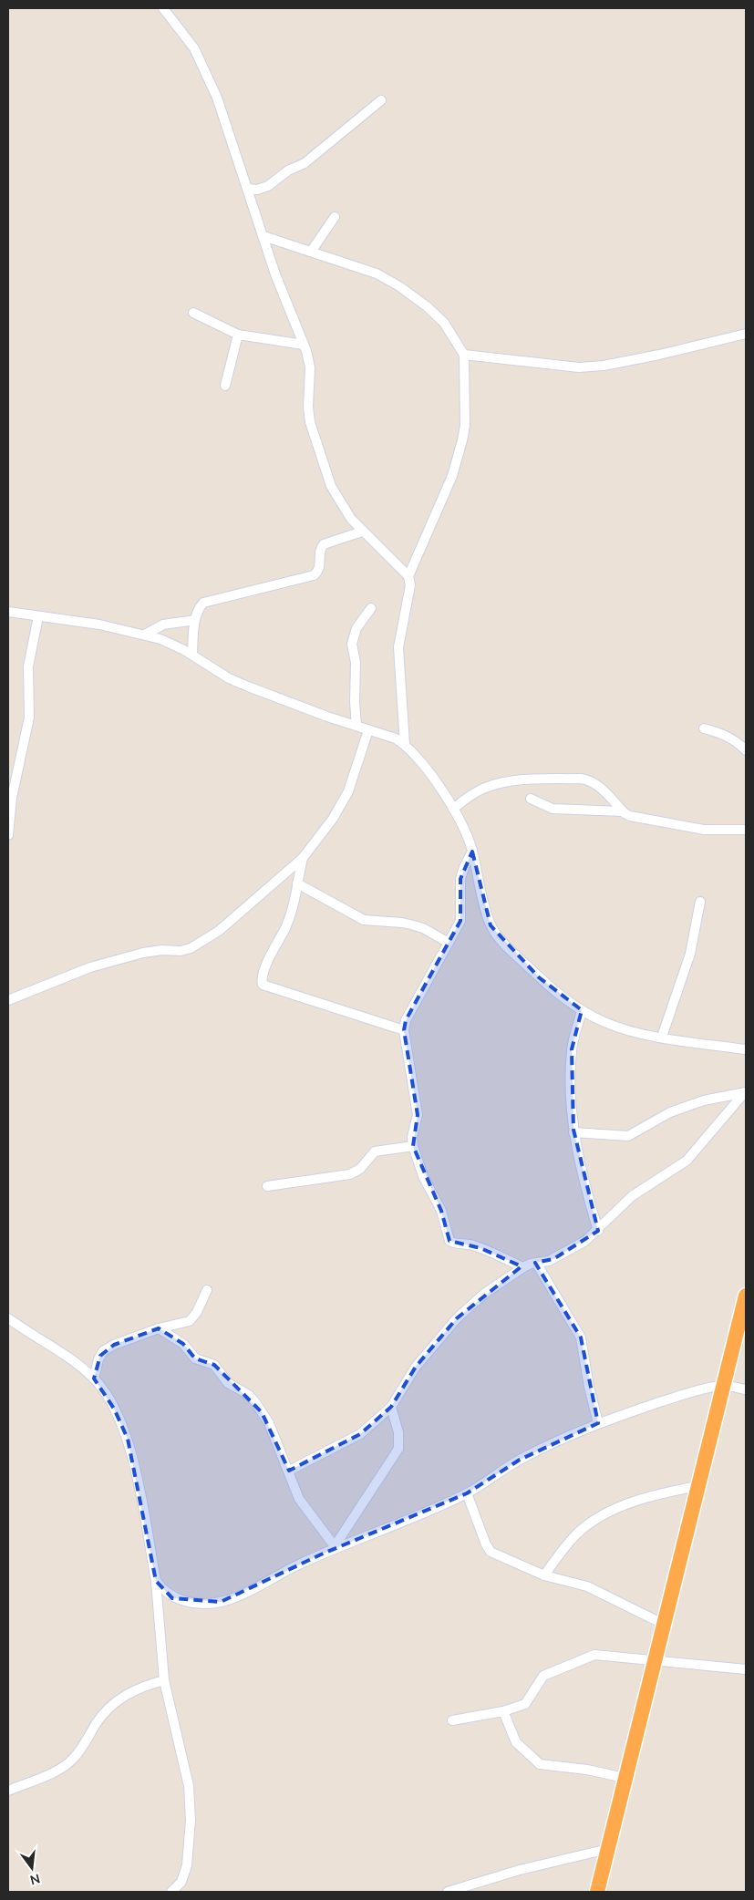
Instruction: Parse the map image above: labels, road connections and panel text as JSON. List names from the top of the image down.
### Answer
{
  "north": "bottom"
}
